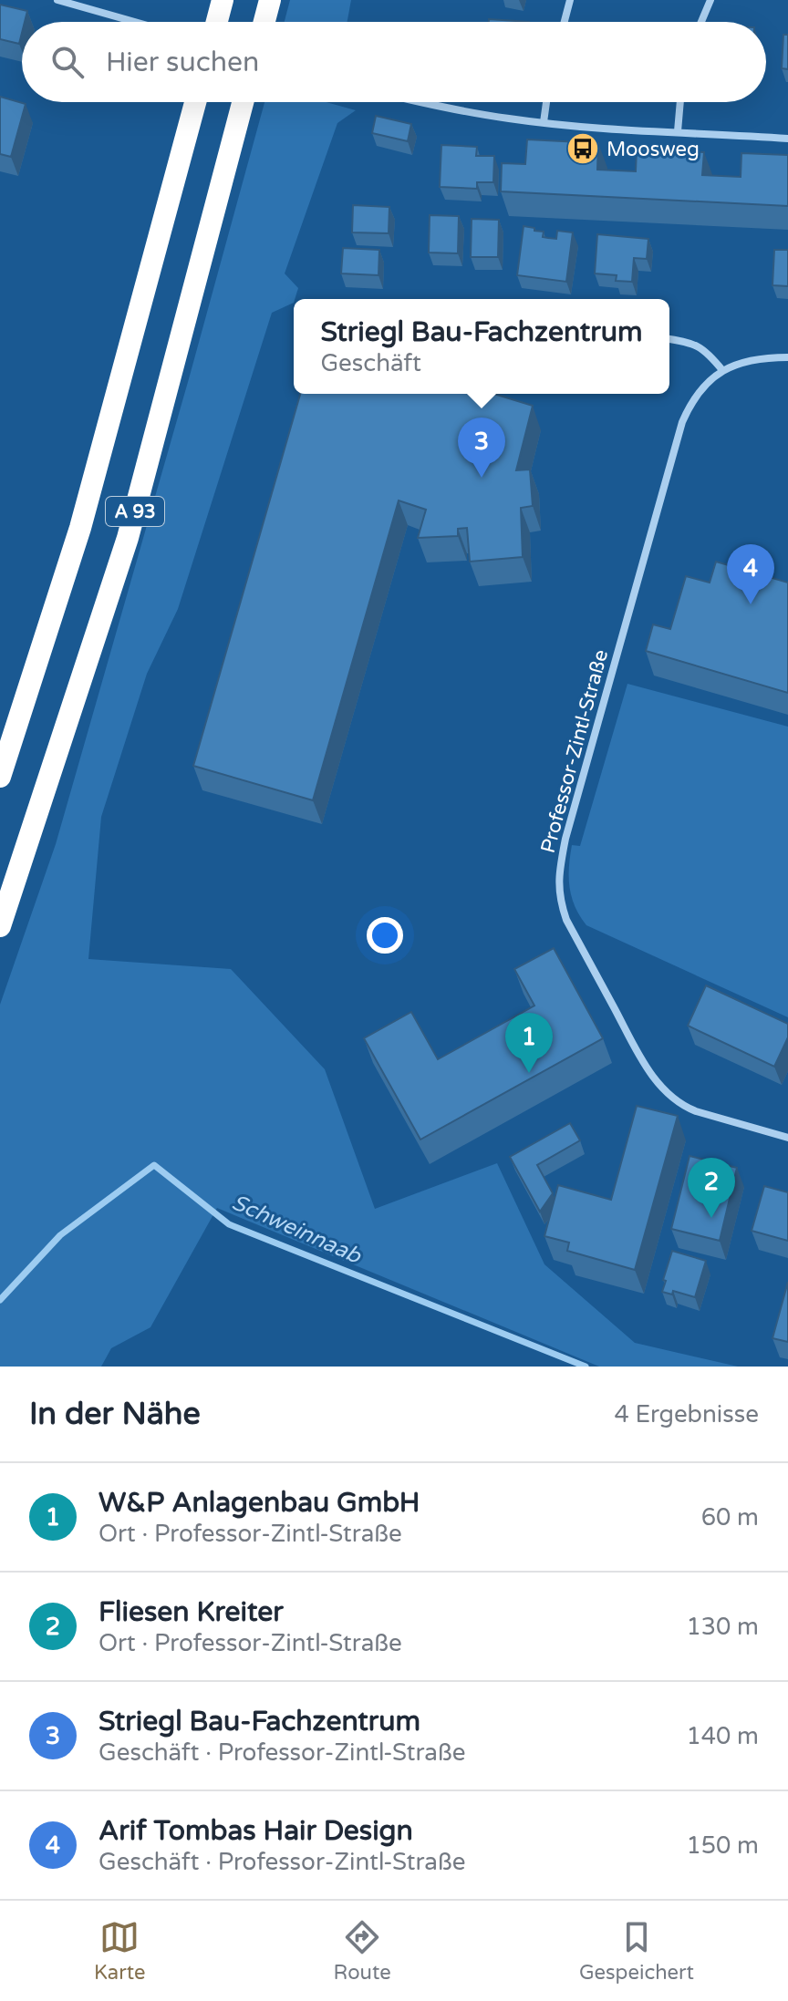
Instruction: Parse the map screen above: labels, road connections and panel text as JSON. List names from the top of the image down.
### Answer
{
  "streets": {
    "highway": ["A 93"],
    "street": ["Professor-Zintl-Straße"]
  },
  "water": ["Schweinnaab"],
  "places": {
    "bus stop": ["Moosweg"]
  },
  "page": {
    "search": "Hier suchen",
    "popup": ["Striegl Bau-Fachzentrum", "Geschäft"],
    "pins": [
      "3",
      "4",
      "1",
      "2"
    ],
    "heading": ["In der Nähe", "4 Ergebnisse"],
    "list": [
      {
        "mark": "1",
        "name": "W&P Anlagenbau GmbH",
        "note": "Ort · Professor-Zintl-Straße",
        "value": "60 m"
      },
      {
        "mark": "2",
        "name": "Fliesen Kreiter",
        "note": "Ort · Professor-Zintl-Straße",
        "value": "130 m"
      },
      {
        "mark": "3",
        "name": "Striegl Bau-Fachzentrum",
        "note": "Geschäft · Professor-Zintl-Straße",
        "value": "140 m"
      },
      {
        "mark": "4",
        "name": "Arif Tombas Hair Design",
        "note": "Geschäft · Professor-Zintl-Straße",
        "value": "150 m"
      }
    ],
    "nav": ["Karte", "Route", "Gespeichert"]
  }
}
